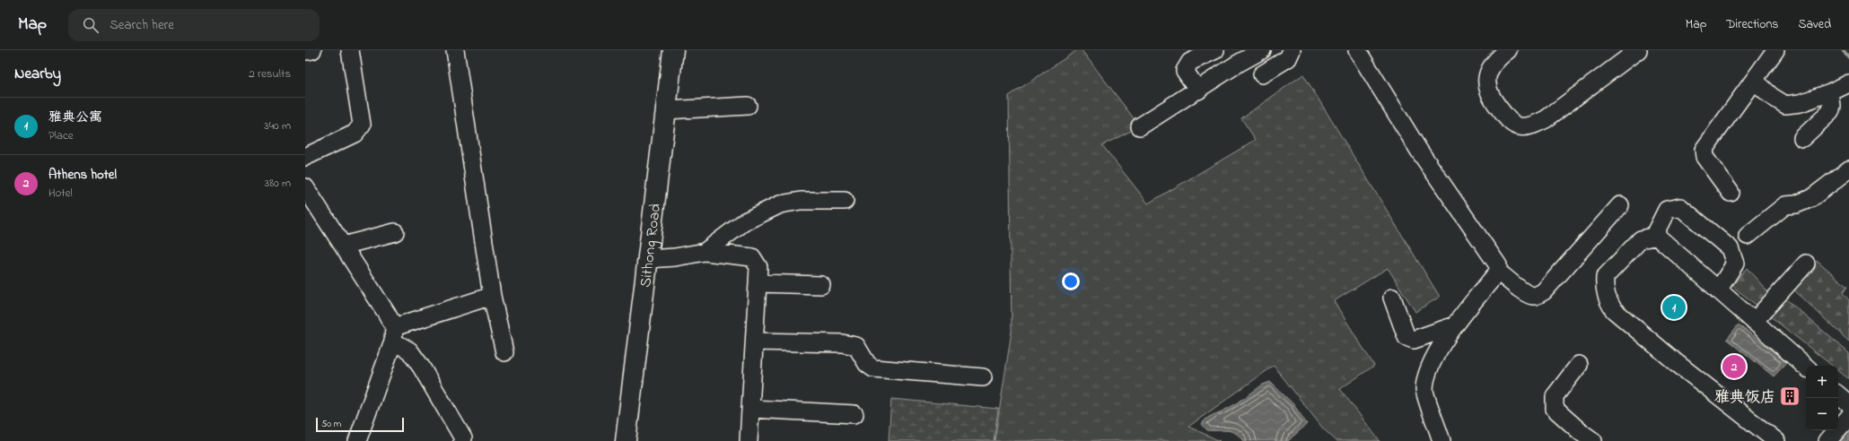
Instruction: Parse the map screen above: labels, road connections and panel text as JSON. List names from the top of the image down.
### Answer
{
  "streets": {
    "main road": ["Sithong Road"]
  },
  "places": {
    "building": ["雅典饭店"]
  },
  "scale_bar": "50 m",
  "page": {
    "header": "Map",
    "search": "Search here",
    "nav": ["Map", "Directions", "Saved"],
    "heading": ["Nearby", "2 results"],
    "list": [
      {
        "mark": "1",
        "name": "雅典公寓",
        "note": "Place",
        "value": "340 m"
      },
      {
        "mark": "2",
        "name": "Athens hotel",
        "note": "Hotel",
        "value": "380 m"
      }
    ],
    "pins": ["1", "2"],
    "map_buttons": ["+", "−"],
    "scale": "50 m"
  }
}
